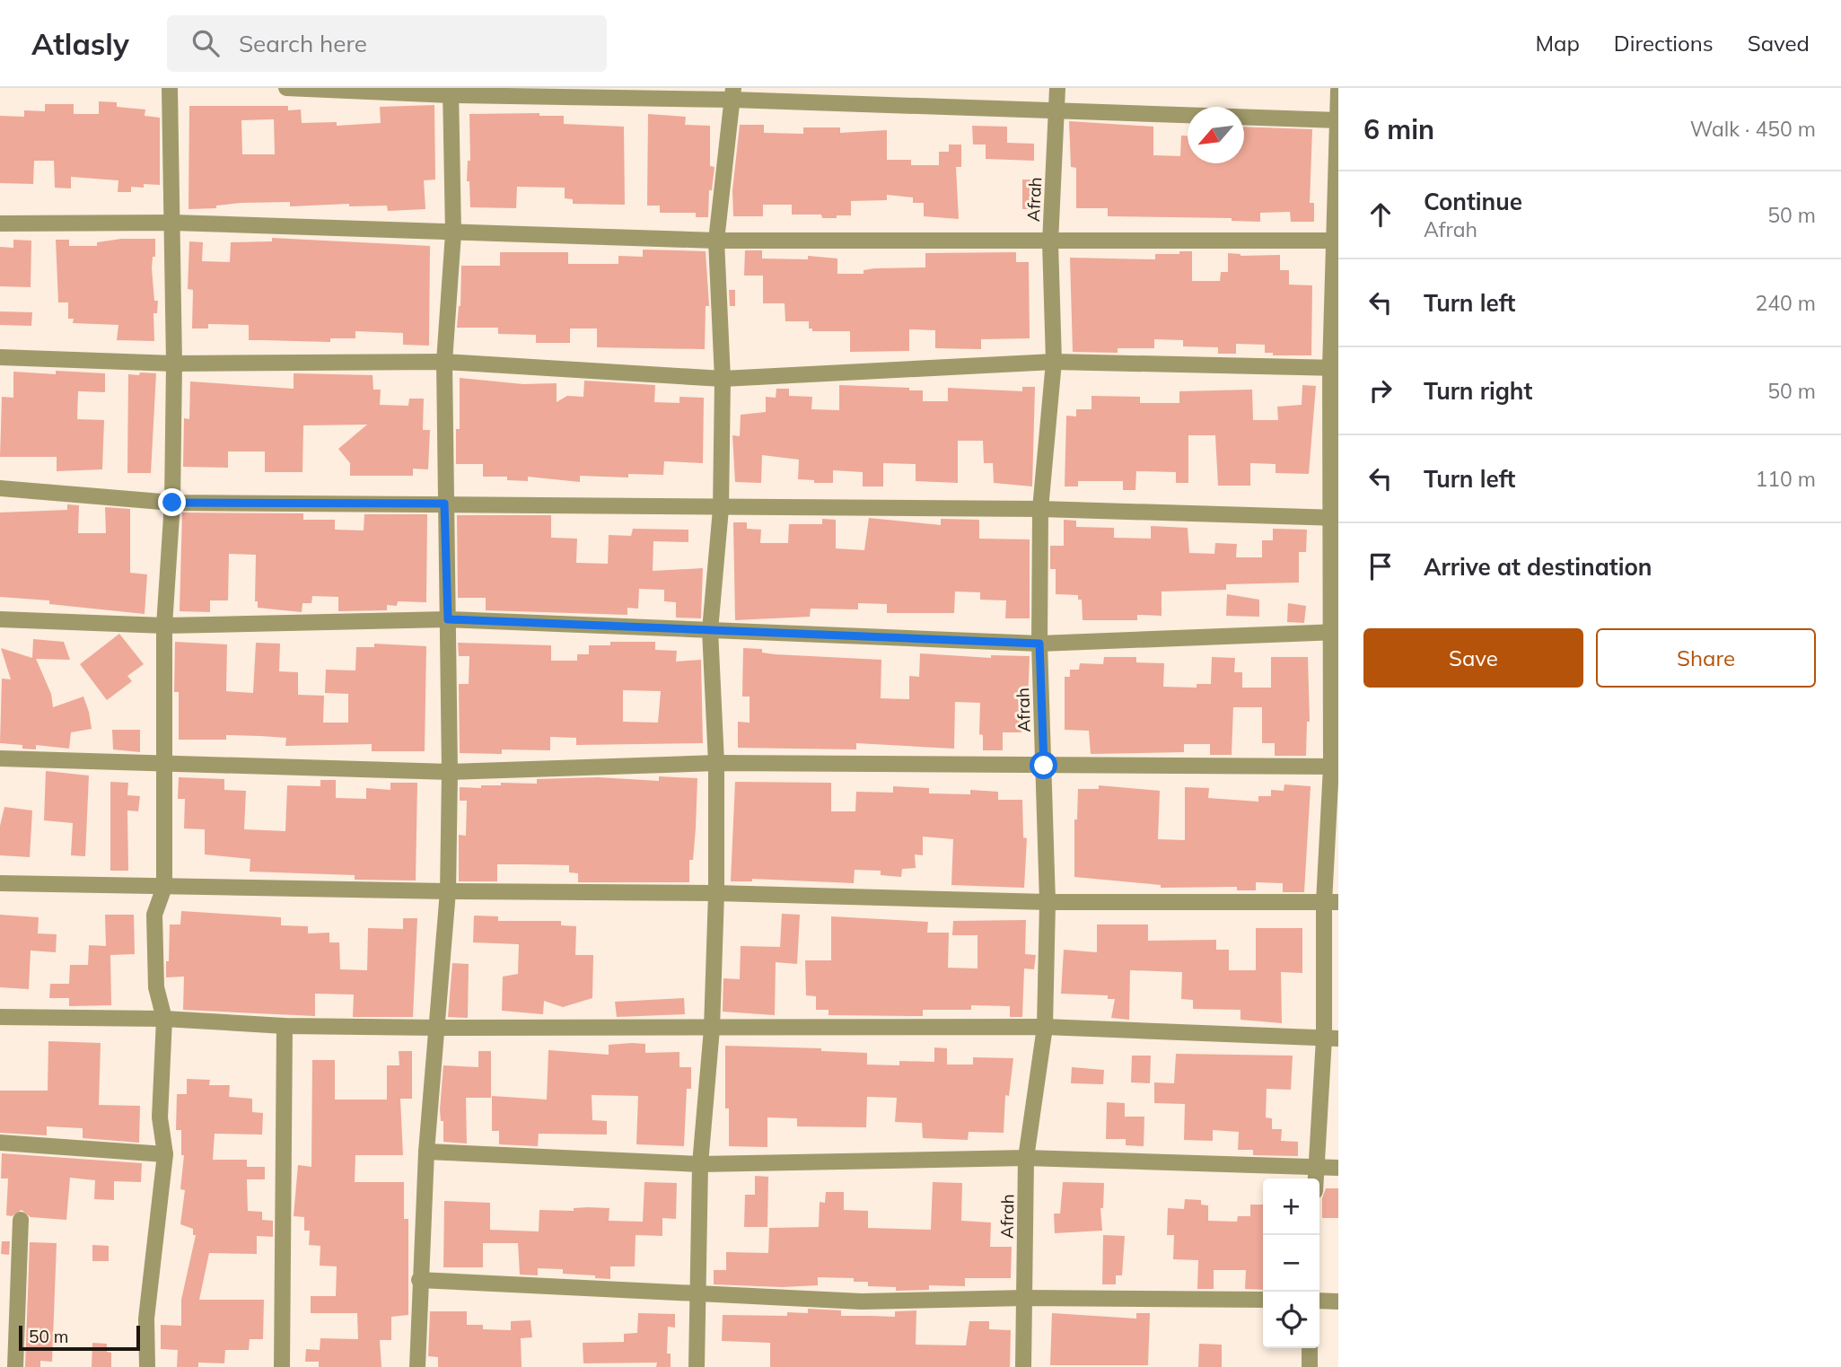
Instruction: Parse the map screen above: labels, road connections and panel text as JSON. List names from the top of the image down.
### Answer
{
  "streets": {
    "street": ["Afrah"]
  },
  "scale_bar": "50 m",
  "north": "bottom left",
  "page": {
    "header": "Atlasly",
    "search": "Search here",
    "nav": ["Map", "Directions", "Saved"],
    "heading": ["6 min", "Walk · 450 m"],
    "list": [
      ["Continue", "Afrah", "50 m"],
      ["Turn left", "240 m"],
      ["Turn right", "50 m"],
      ["Turn left", "110 m"],
      "Arrive at destination"
    ],
    "buttons": ["Save", "Share"],
    "map_buttons": ["+", "−"],
    "scale": "50 m"
  }
}
